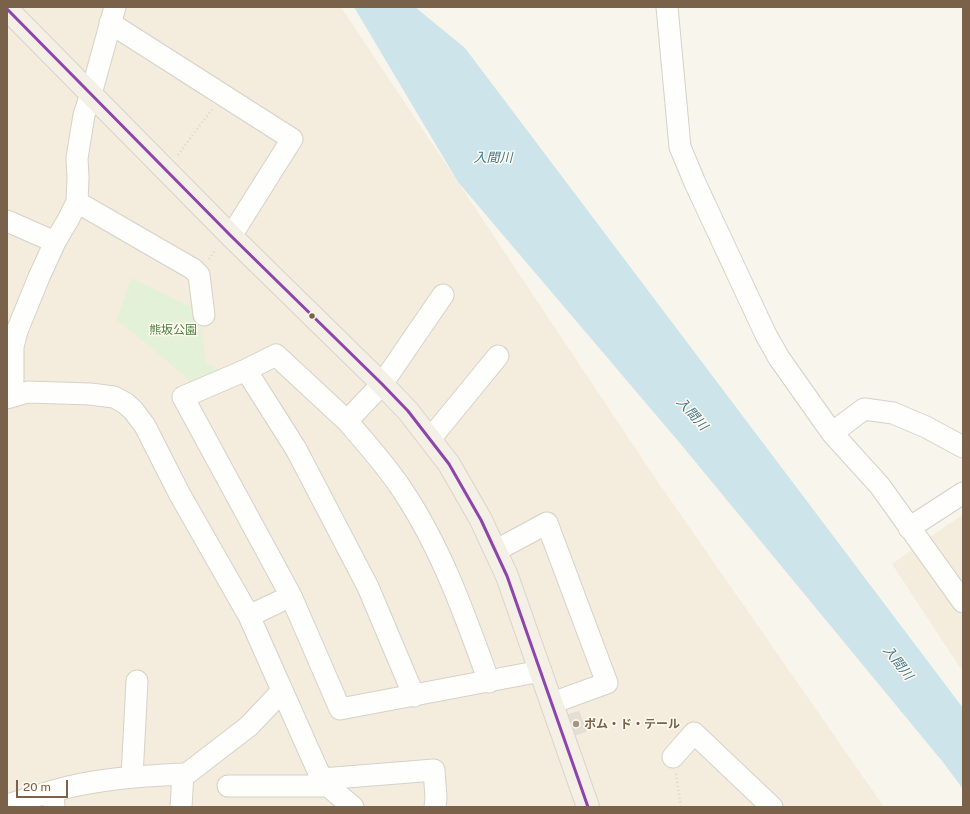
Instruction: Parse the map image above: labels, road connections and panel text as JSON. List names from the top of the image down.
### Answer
{
  "water": ["入間川"],
  "parks": ["熊坂公園"],
  "places": ["ポム・ド・テール"],
  "scale_bar": "20 m"
}
